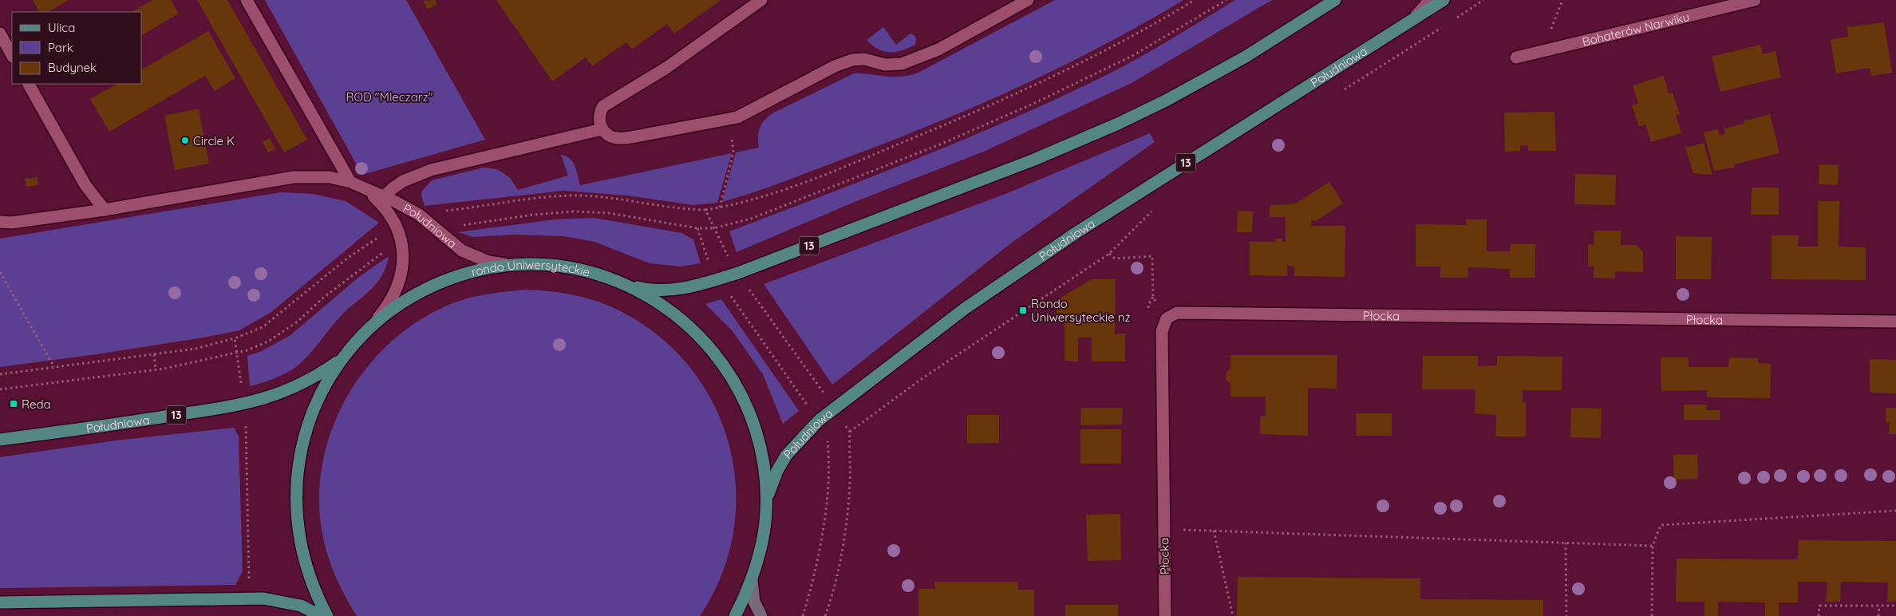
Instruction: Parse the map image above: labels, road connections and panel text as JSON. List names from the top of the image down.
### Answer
{
  "streets": {
    "main road": ["Południowa", "13", "rondo Uniwersyteckie"],
    "street": ["Bohaterów Narwiku", "Płocka"]
  },
  "crossings": [
    ["Południowa", "rondo Uniwersyteckie"],
    ["13", "rondo Uniwersyteckie"]
  ],
  "parks": ["ROD \"Mleczarz\""],
  "places": {
    "other": ["Circle K"],
    "transit": ["Rondo Uniwersyteckie nż", "Reda"]
  },
  "legend": ["Ulica", "Park", "Budynek"]
}
